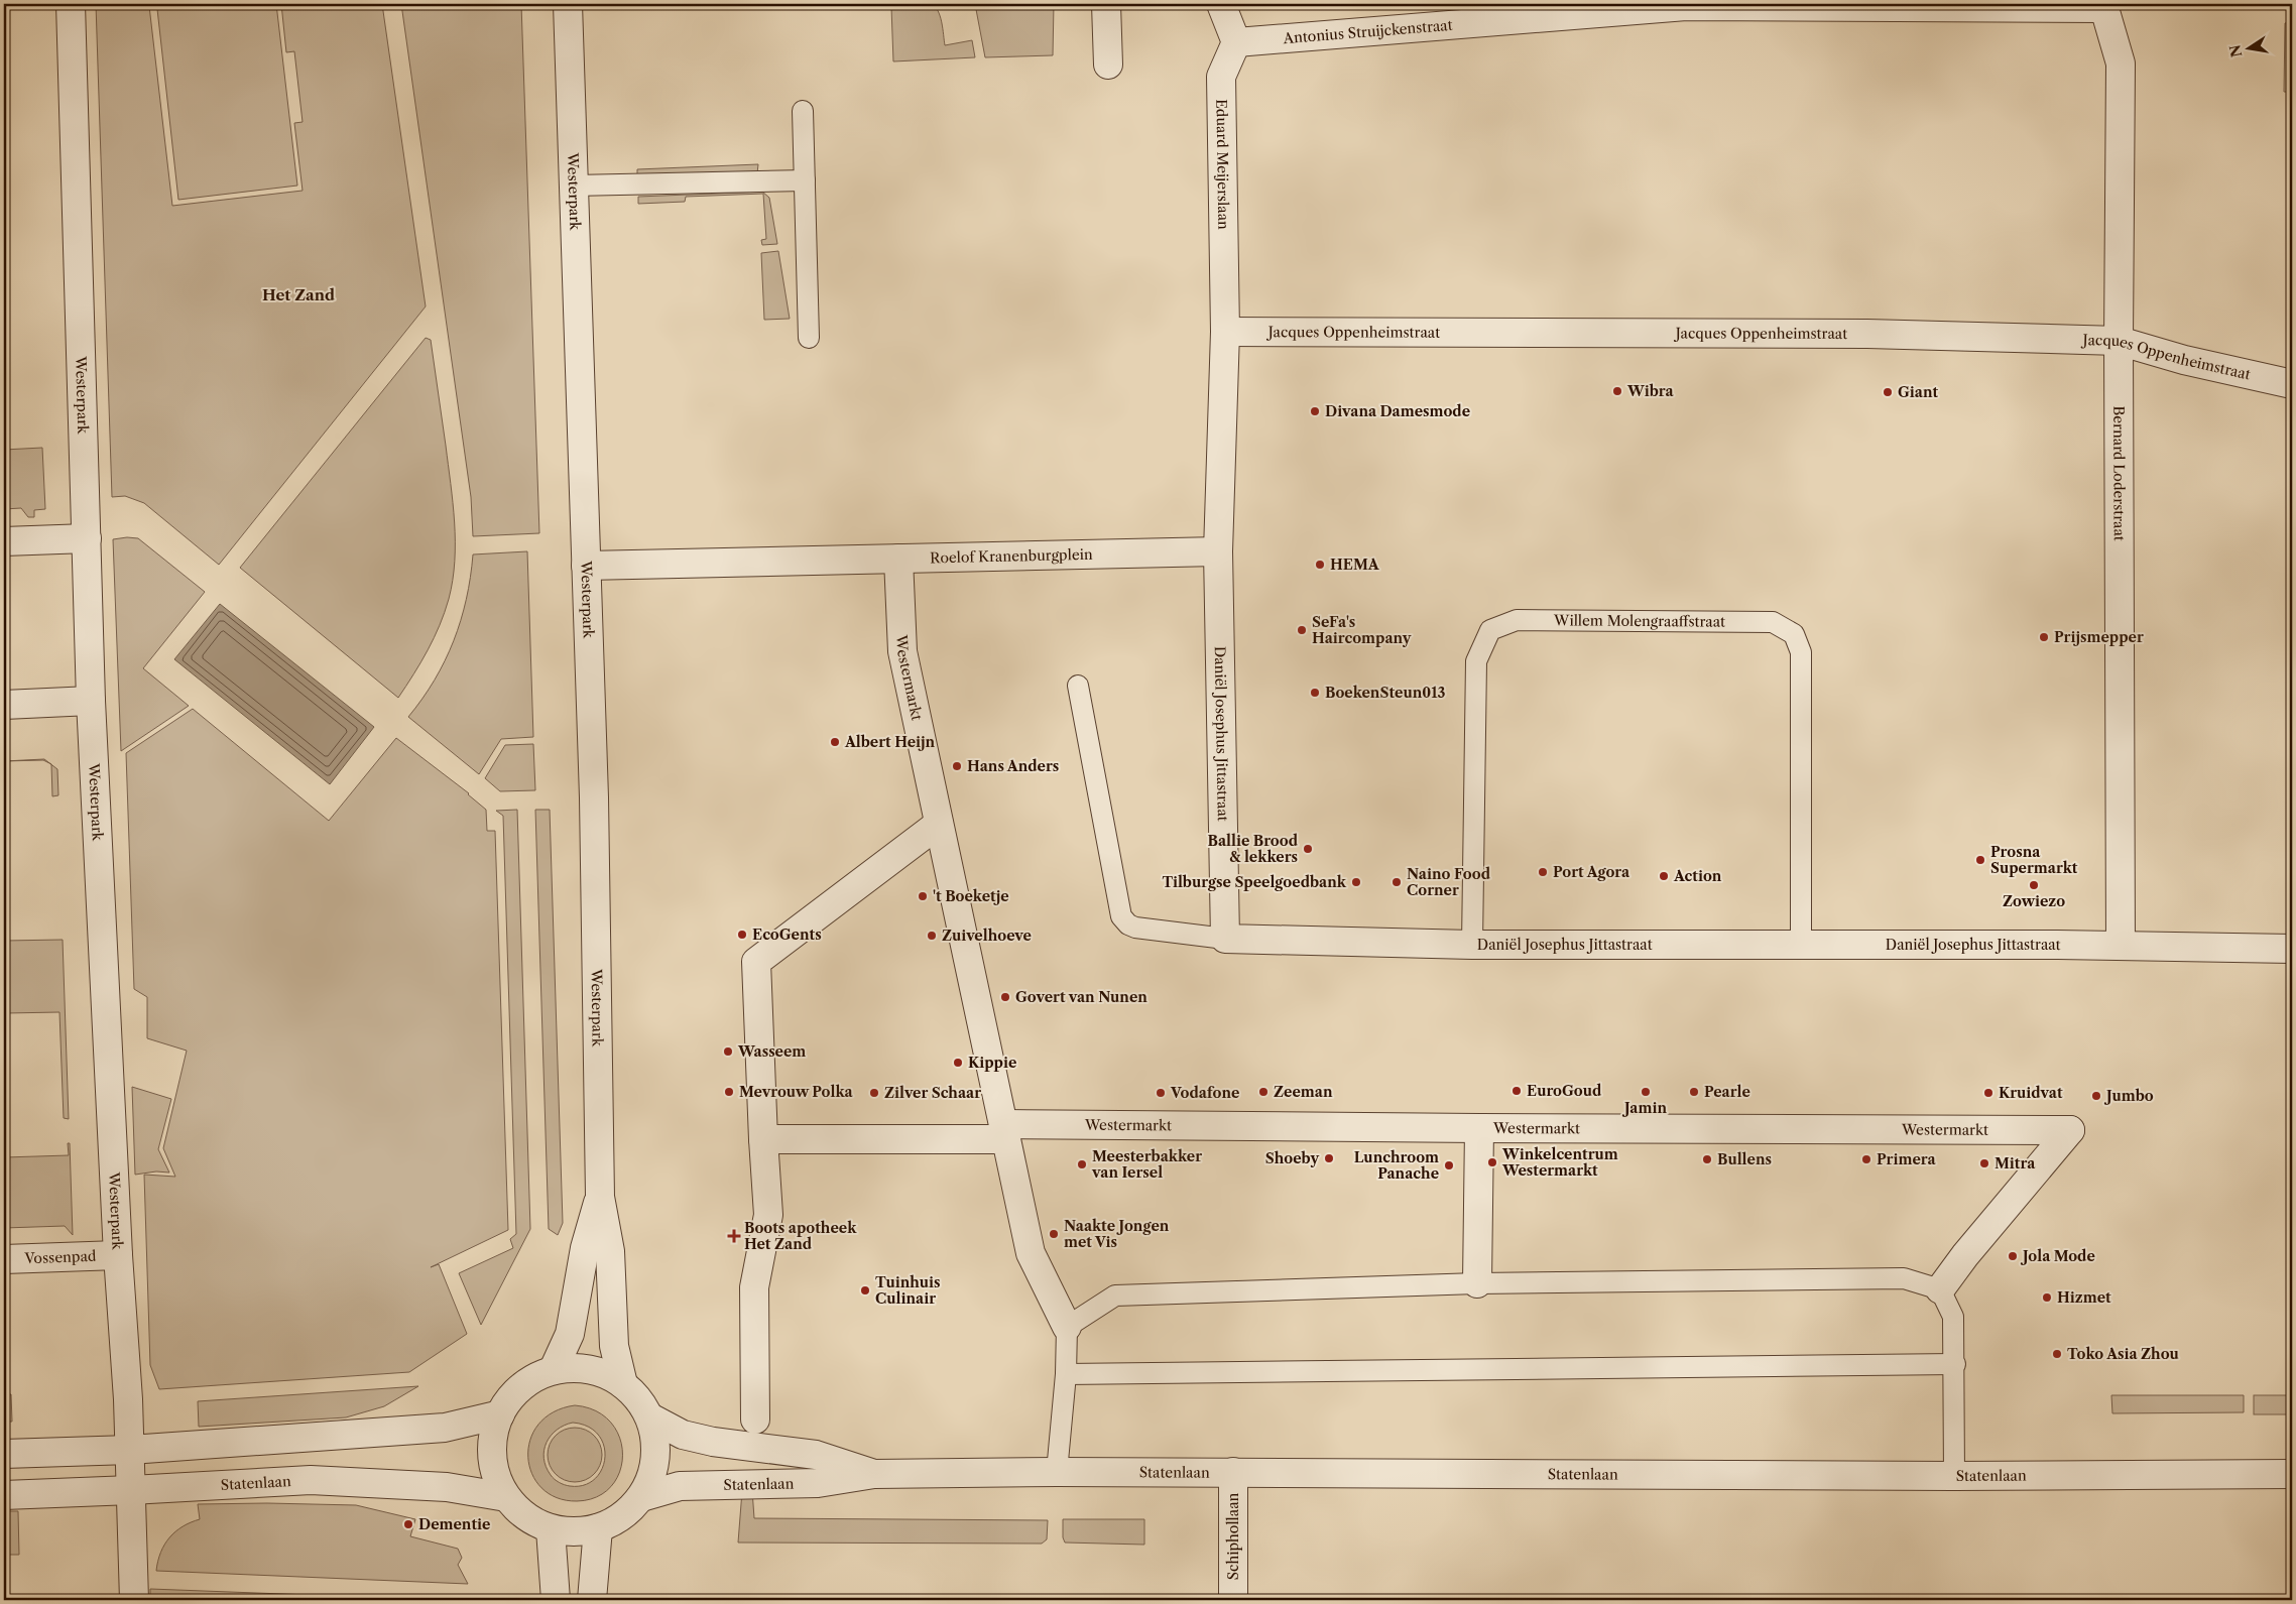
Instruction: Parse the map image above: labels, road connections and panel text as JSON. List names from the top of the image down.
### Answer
{
  "streets": {
    "street": [
      "Antonius Struijckenstraat",
      "Eduard Meijerslaan",
      "Westerpark",
      "Jacques Oppenheimstraat",
      "Bernard Loderstraat",
      "Roelof Kranenburgplein",
      "Westermarkt",
      "Daniël Josephus Jittastraat",
      "Vossenpad",
      "Statenlaan",
      "Schiphollaan"
    ],
    "lane": ["Willem Molengraaffstraat"]
  },
  "crossings": [
    ["Antonius Struijckenstraat", "Eduard Meijerslaan"],
    ["Antonius Struijckenstraat", "Bernard Loderstraat"],
    ["Eduard Meijerslaan", "Jacques Oppenheimstraat"],
    ["Westerpark", "Roelof Kranenburgplein"],
    ["Westerpark", "Vossenpad"],
    ["Westerpark", "Statenlaan"],
    ["Jacques Oppenheimstraat", "Bernard Loderstraat"],
    ["Bernard Loderstraat", "Daniël Josephus Jittastraat"],
    ["Roelof Kranenburgplein", "Westermarkt"],
    ["Roelof Kranenburgplein", "Daniël Josephus Jittastraat"],
    ["Willem Molengraaffstraat", "Daniël Josephus Jittastraat"],
    ["Westermarkt", "Statenlaan"],
    ["Statenlaan", "Schiphollaan"]
  ],
  "districts": ["Het Zand"],
  "places": {
    "other": [
      "Wibra",
      "Giant",
      "Divana Damesmode",
      "HEMA",
      "SeFa's Haircompany",
      "Prijsmepper",
      "BoekenSteun013",
      "Albert Heijn",
      "Hans Anders",
      "Ballie Brood & lekkers",
      "Prosna Supermarkt",
      "Port Agora",
      "Action",
      "Tilburgse Speelgoedbank",
      "Naino Food Corner",
      "Zowiezo",
      "'t Boeketje",
      "EcoGents",
      "Zuivelhoeve",
      "Govert van Nunen",
      "Wasseem",
      "Kippie",
      "EuroGoud",
      "Mevrouw Polka",
      "Zeeman",
      "Jamin",
      "Pearle",
      "Zilver Schaar",
      "Vodafone",
      "Kruidvat",
      "Jumbo",
      "Shoeby",
      "Bullens",
      "Primera",
      "Winkelcentrum Westermarkt",
      "Mitra",
      "Meesterbakker van Iersel",
      "Lunchroom Panache",
      "Naakte Jongen met Vis",
      "Jola Mode",
      "Tuinhuis Culinair",
      "Hizmet",
      "Toko Asia Zhou",
      "Dementie"
    ],
    "health": ["Boots apotheek Het Zand"]
  },
  "north": "left"
}
